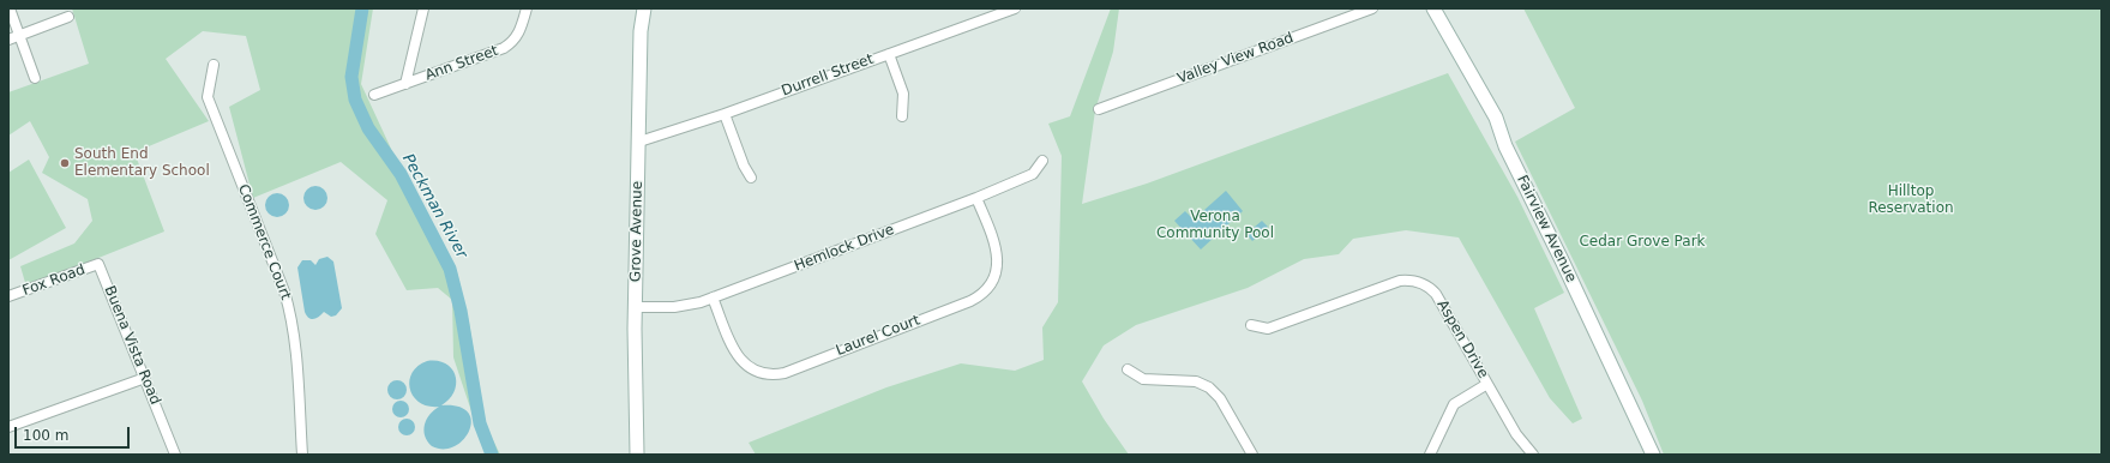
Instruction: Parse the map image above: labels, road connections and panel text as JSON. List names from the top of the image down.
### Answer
{
  "streets": {
    "main road": ["Fairview Avenue", "Grove Avenue"],
    "street": [
      "Valley View Road",
      "Ann Street",
      "Durrell Street",
      "Commerce Court",
      "Hemlock Drive",
      "Fox Road",
      "Laurel Court",
      "Aspen Drive",
      "Buena Vista Road"
    ]
  },
  "crossings": [
    ["Durrell Street", "Grove Avenue"],
    ["Grove Avenue", "Hemlock Drive"],
    ["Hemlock Drive", "Laurel Court"],
    ["Fox Road", "Buena Vista Road"]
  ],
  "water": ["Peckman River"],
  "parks": ["Hilltop Reservation", "Verona Community Pool", "Cedar Grove Park"],
  "places": ["South End Elementary School"],
  "scale_bar": "100 m"
}
